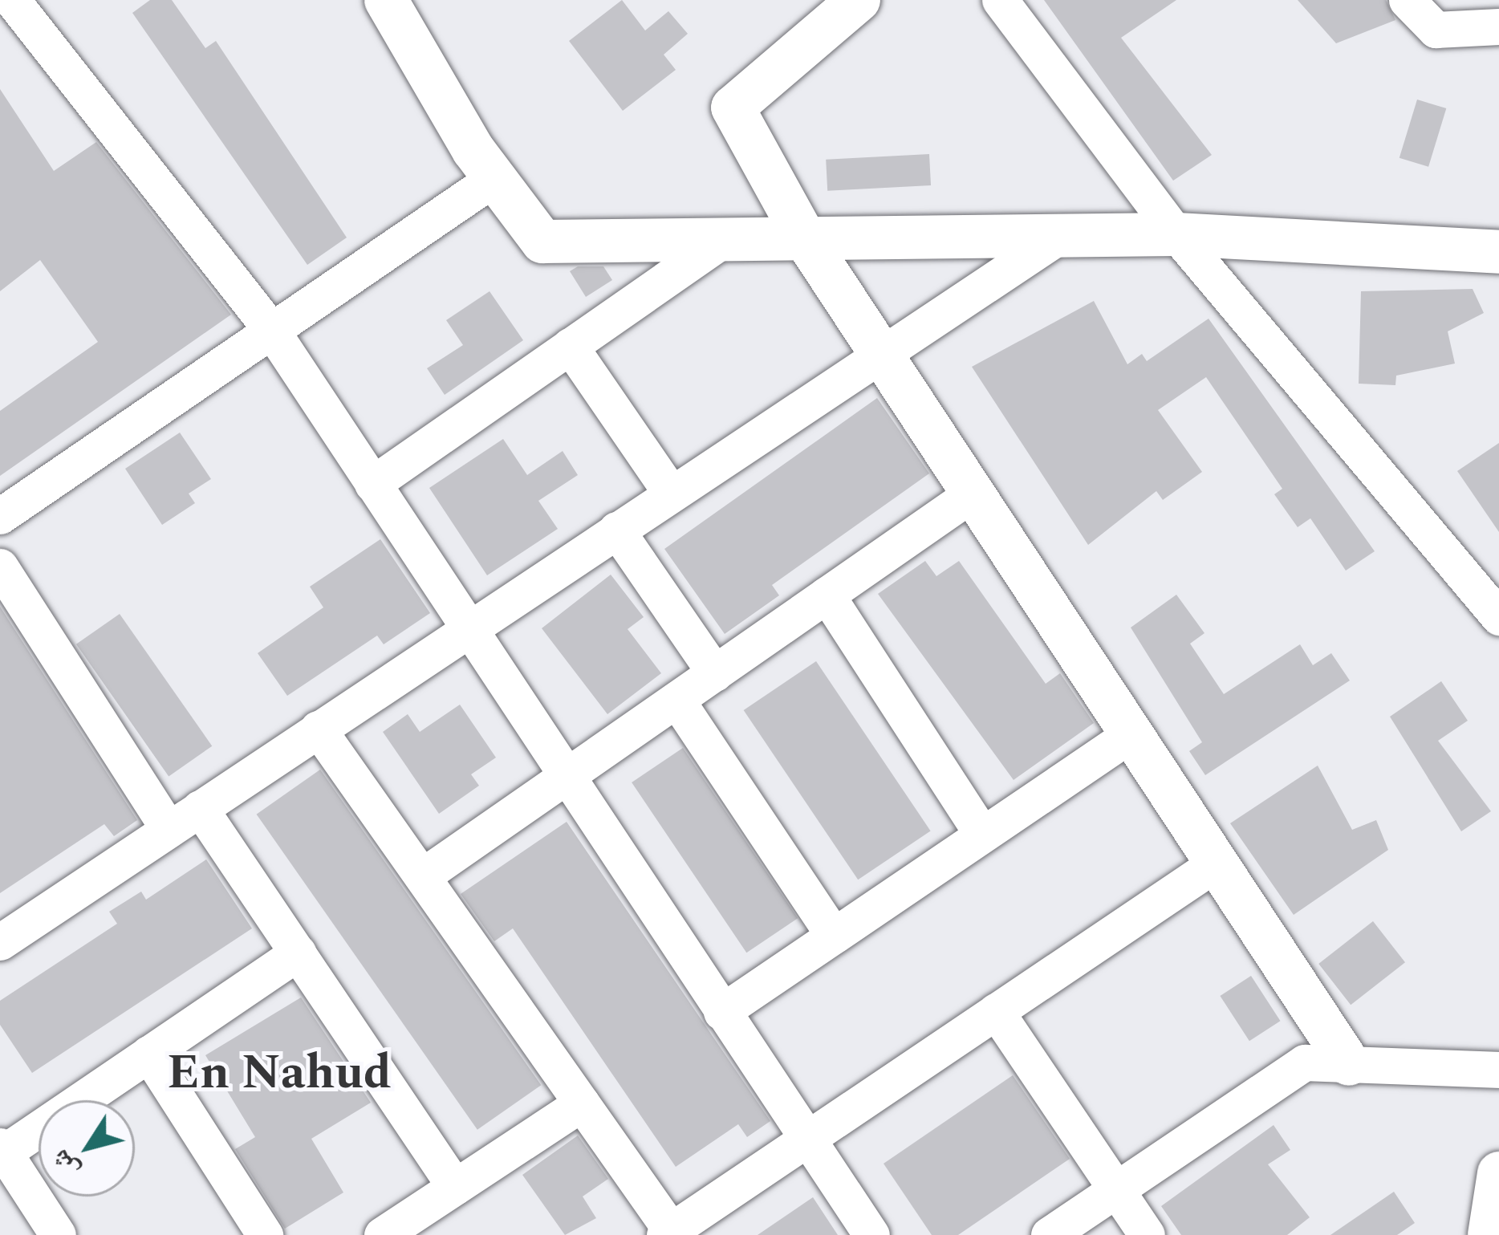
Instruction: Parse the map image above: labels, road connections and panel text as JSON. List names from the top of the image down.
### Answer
{
  "districts": ["En Nahud"],
  "north": "bottom left"
}
